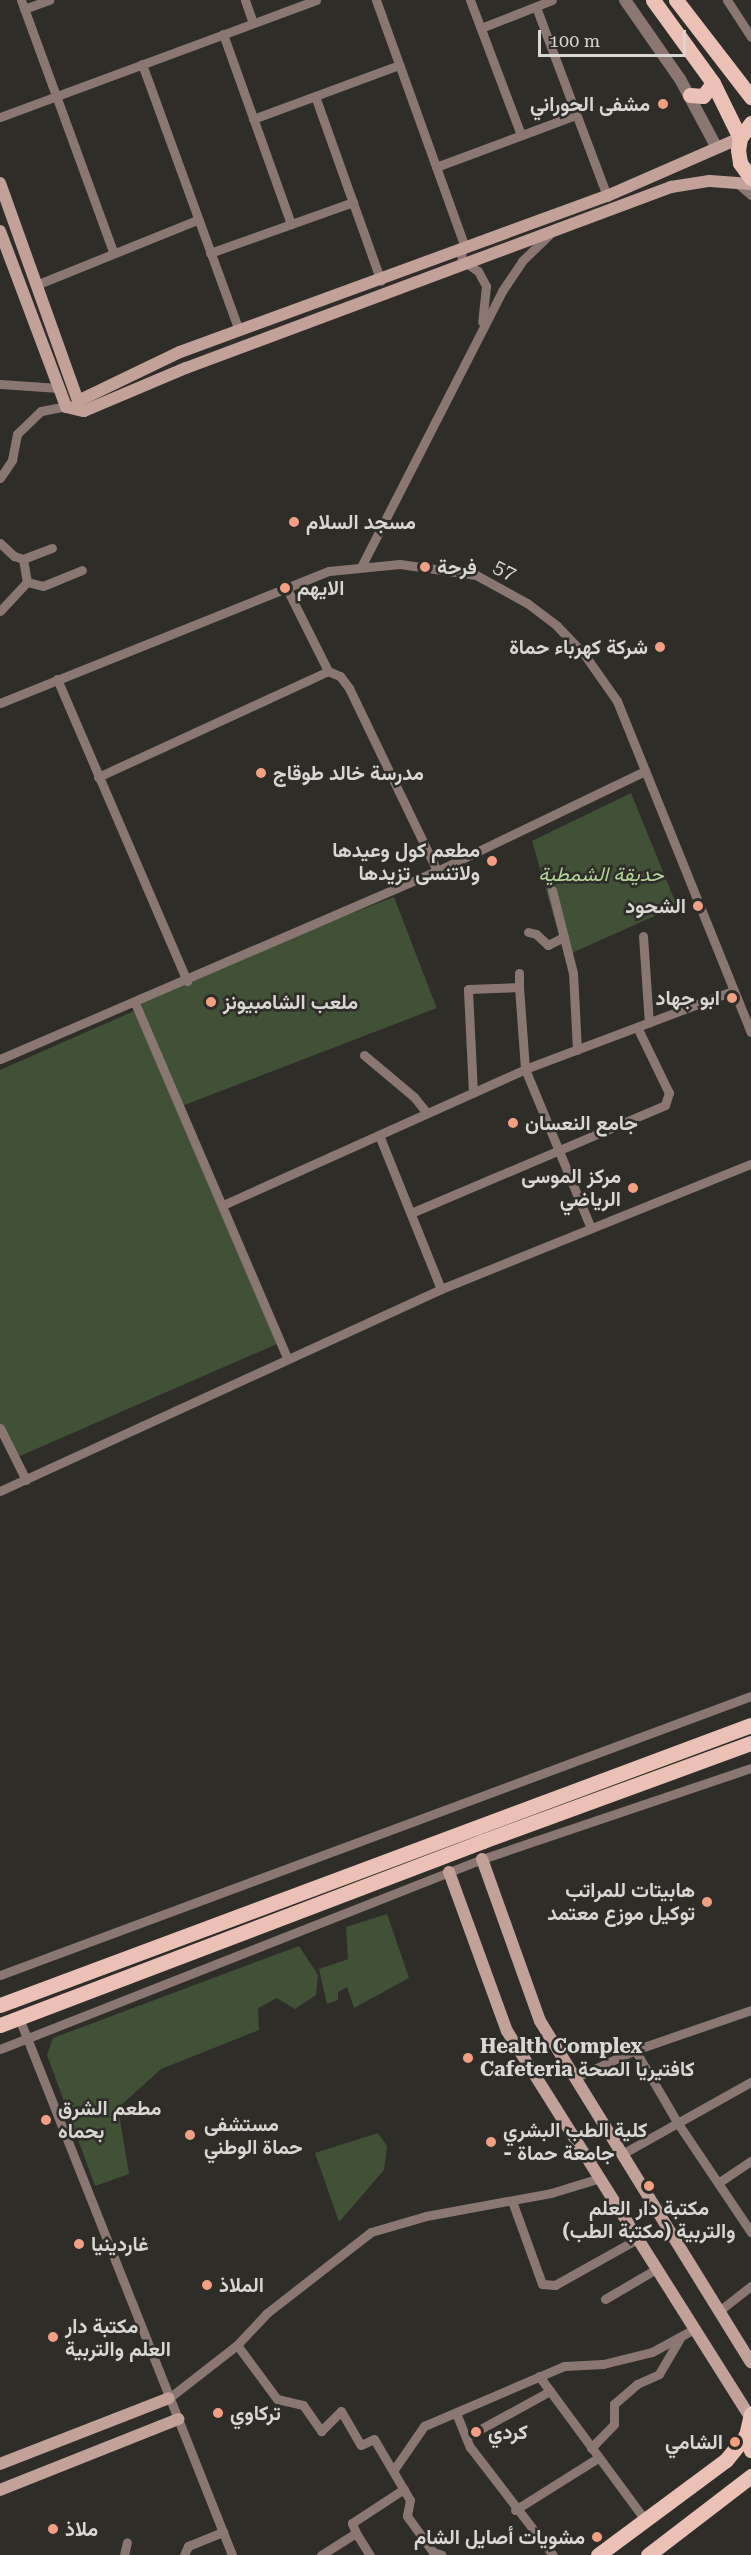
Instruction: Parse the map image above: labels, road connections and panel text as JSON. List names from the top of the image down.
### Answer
{
  "streets": {
    "street": ["57"]
  },
  "parks": ["حديقة الشمطية"],
  "places": [
    "مشفى الحوراني",
    "مسجد السلام",
    "فرحة",
    "الايهم",
    "شركة كهرباء حماة",
    "مدرسة خالد طوقاج",
    "مطعم كول وعيدها ولاتنسى تزيدها",
    "الشحود",
    "ابو جهاد",
    "ملعب الشامبيونز",
    "جامع النعسان",
    "مركز الموسى الرياضي",
    "هابيتات للمراتب توكيل موزع معتمد",
    "Health Complex Cafeteria كافتيريا الصحة",
    "مطعم الشرق بحماه",
    "مستشفى حماة الوطني",
    "كلية الطب البشري - جامعة حماة",
    "مكتبة دار العلم والتربية (مكتبة الطب)",
    "غاردينيا",
    "الملاذ",
    "مكتبة دار العلم والتربية",
    "تركاوي",
    "كردي",
    "الشامي",
    "ملاذ",
    "مشويات أصايل الشام"
  ],
  "scale_bar": "100 m"
}
